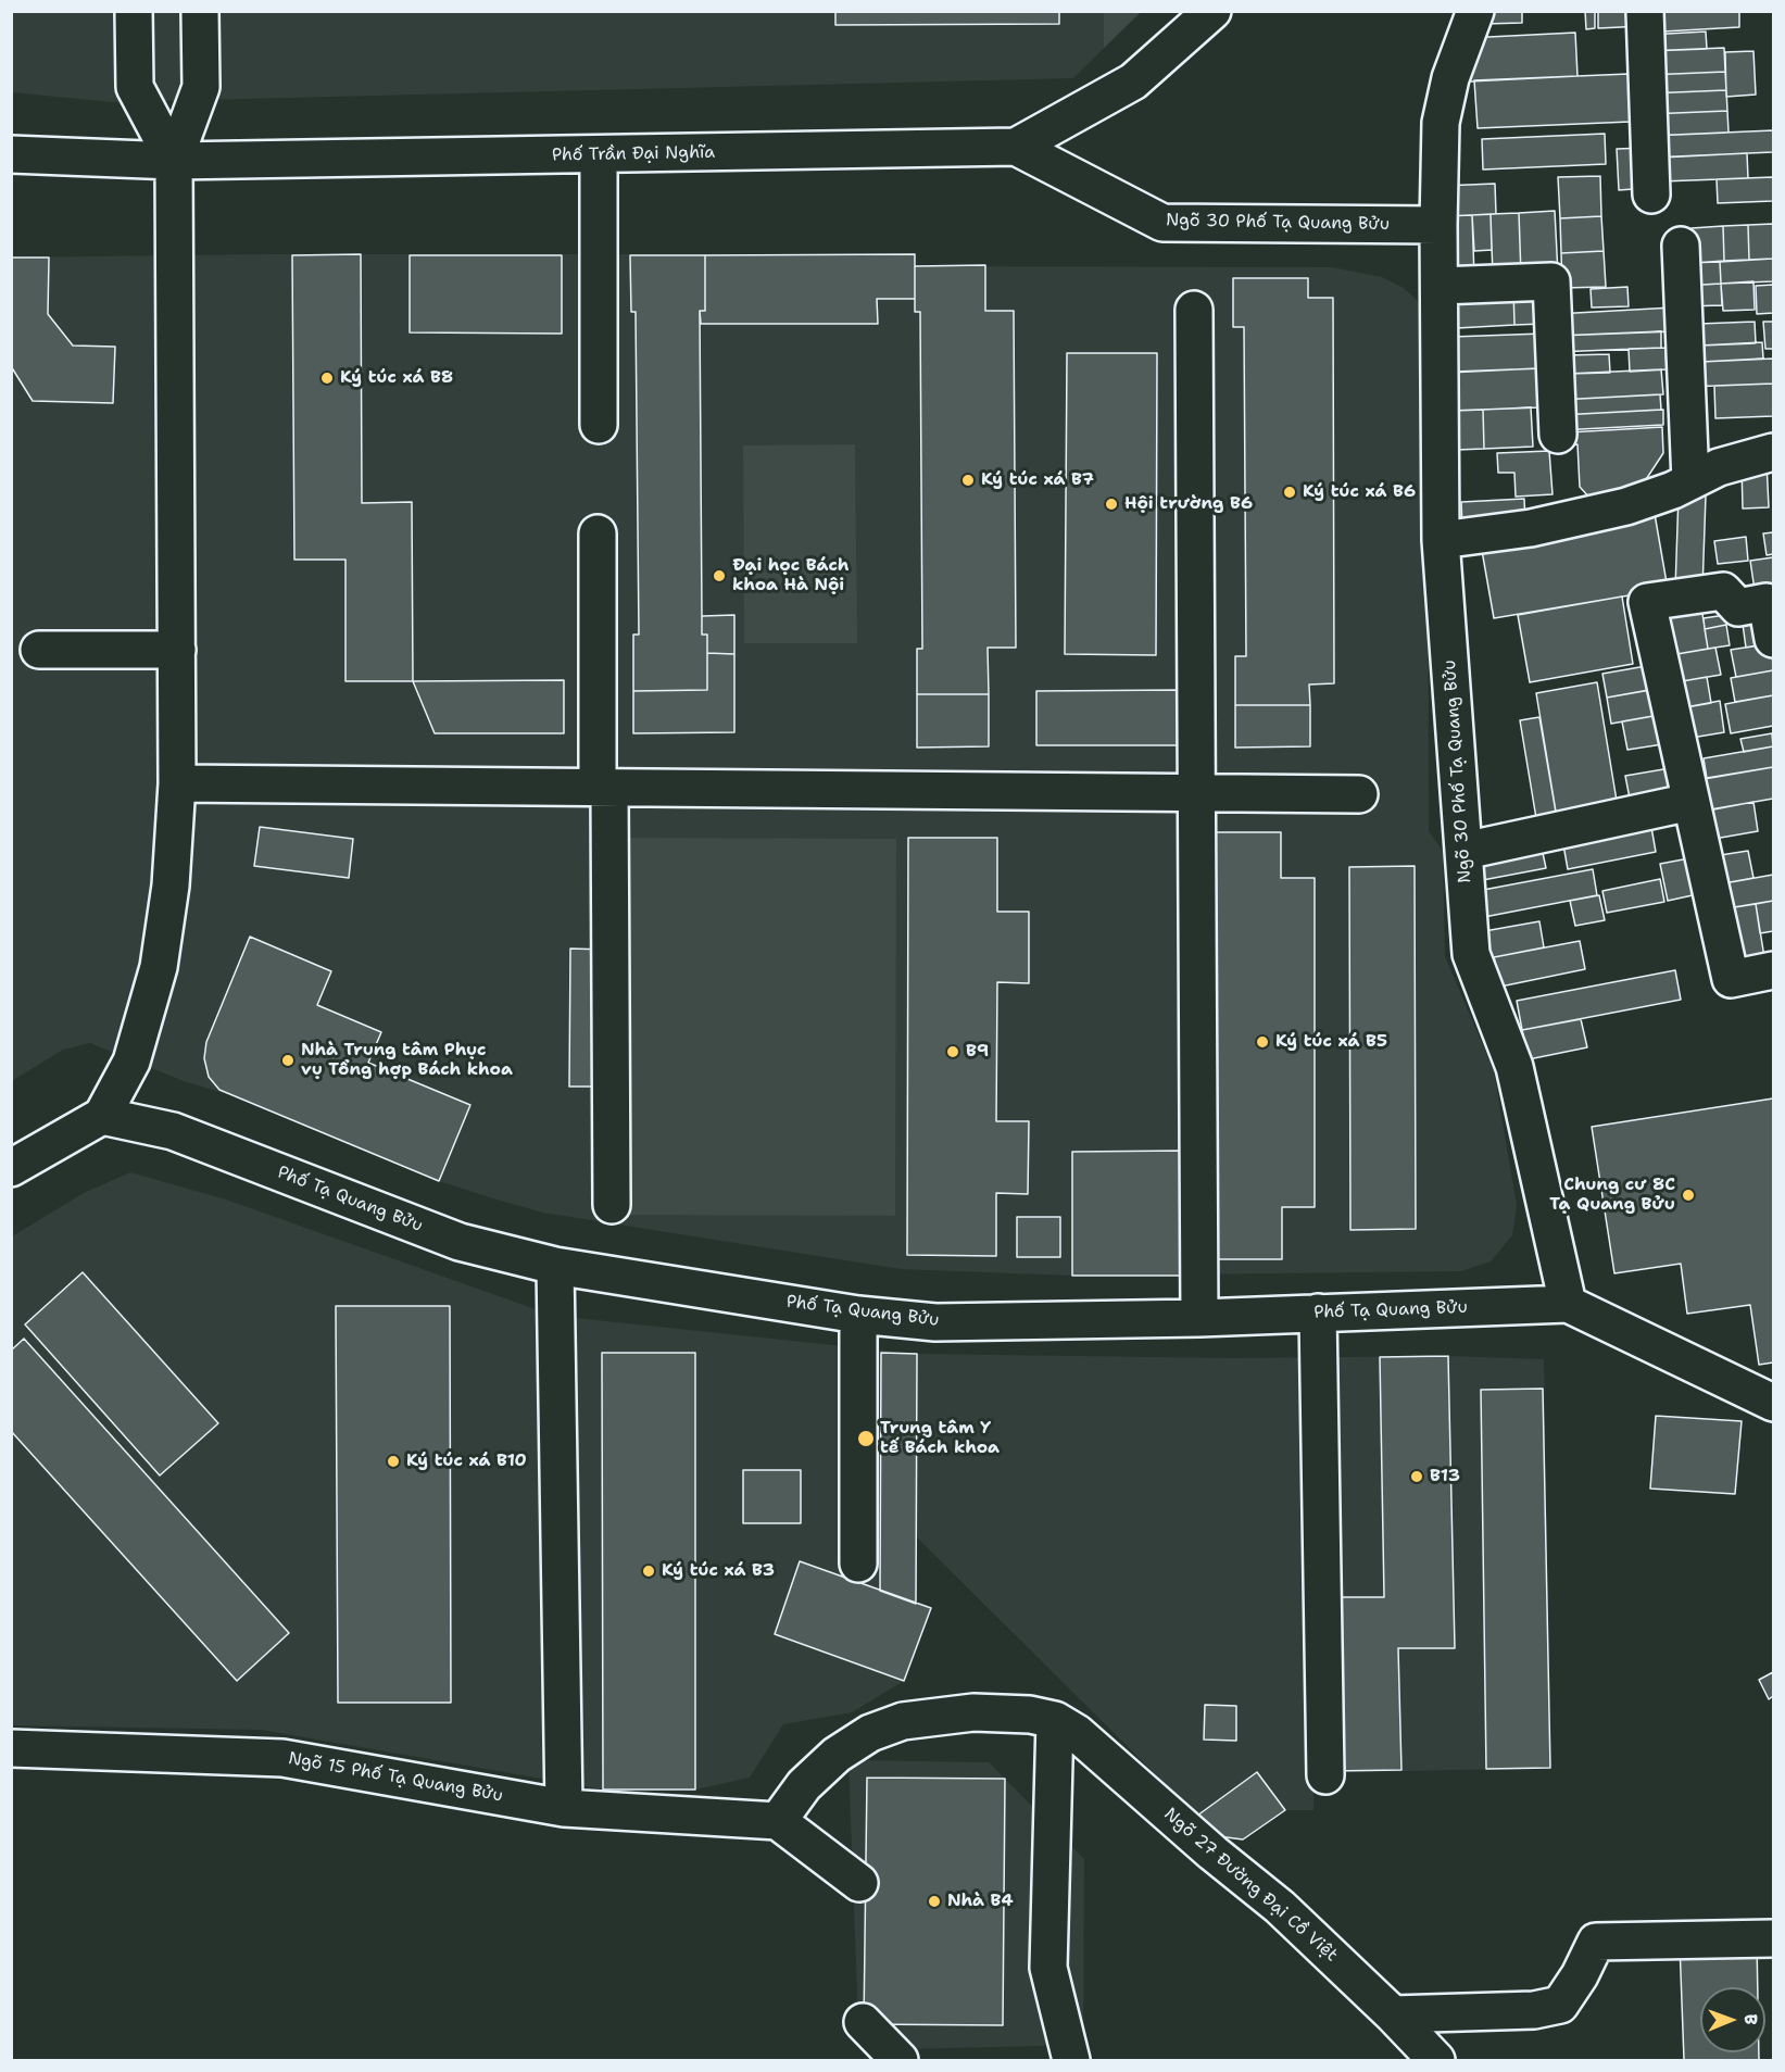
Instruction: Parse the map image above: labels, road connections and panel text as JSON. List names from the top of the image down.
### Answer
{
  "streets": {
    "street": [
      "Phố Trần Đại Nghĩa",
      "Ngõ 30 Phố Tạ Quang Bửu",
      "Phố Tạ Quang Bửu",
      "Ngõ 15 Phố Tạ Quang Bửu",
      "Ngõ 27 Đường Đại Cồ Việt"
    ]
  },
  "crossings": [
    ["Phố Trần Đại Nghĩa", "Ngõ 30 Phố Tạ Quang Bửu"],
    ["Ngõ 30 Phố Tạ Quang Bửu", "Phố Tạ Quang Bửu"]
  ],
  "places": [
    "Ký túc xá B8",
    "Ký túc xá B7",
    "Ký túc xá B6",
    "Hội trường B6",
    "Đại học Bách khoa Hà Nội",
    "Ký túc xá B5",
    "B9",
    "Nhà Trung tâm Phục vụ Tổng hợp Bách khoa",
    "Chung cư 8C Tạ Quang Bửu",
    "Trung tâm Y tế Bách khoa",
    "Ký túc xá B10",
    "B13",
    "Ký túc xá B3",
    "Nhà B4"
  ],
  "north": "right"
}
